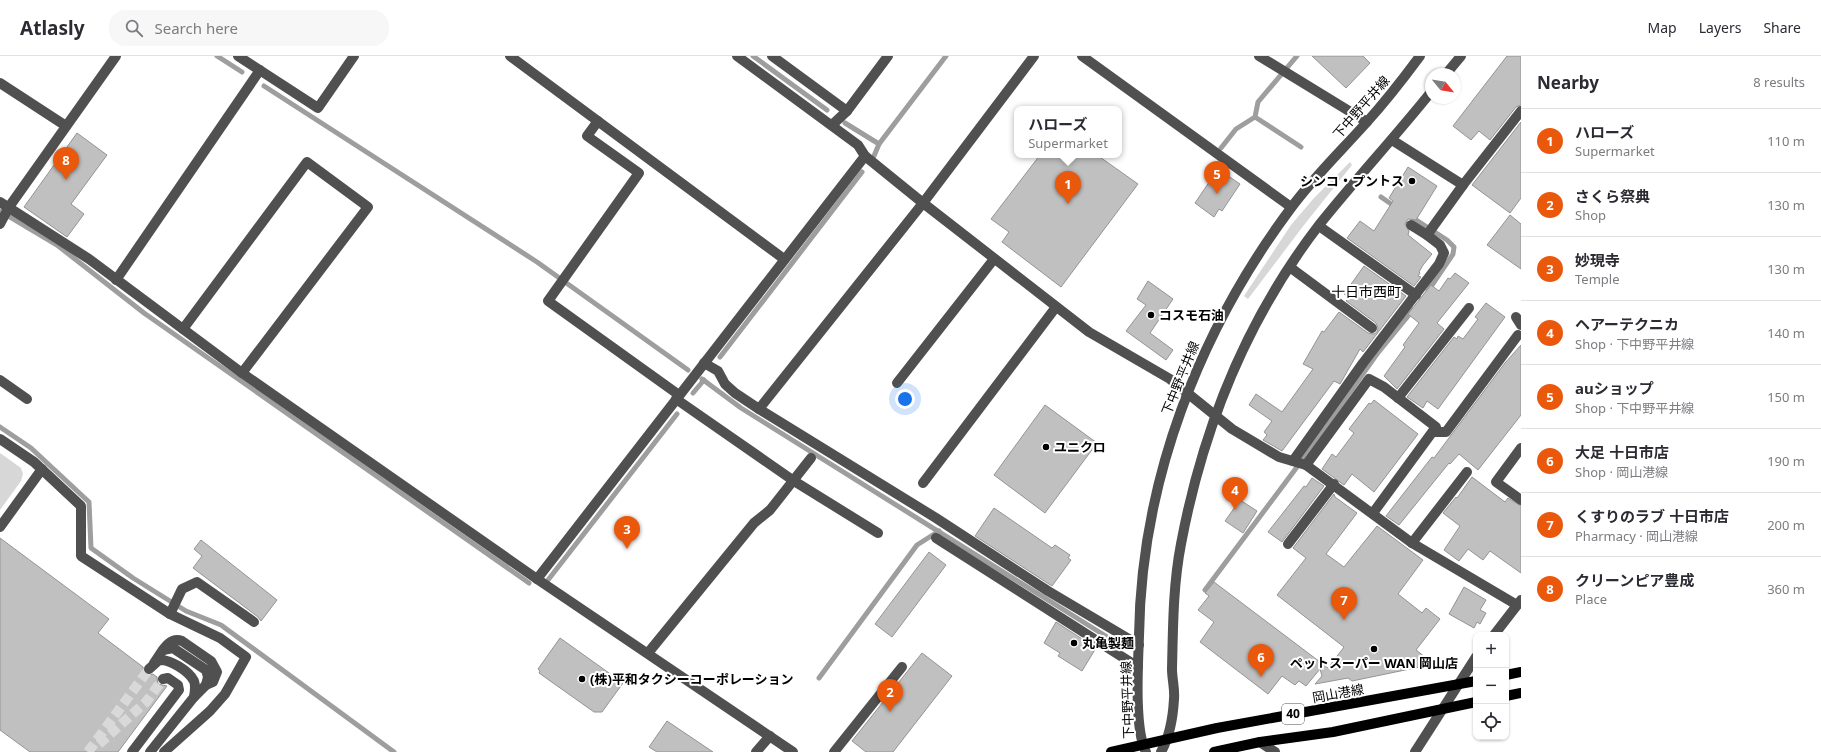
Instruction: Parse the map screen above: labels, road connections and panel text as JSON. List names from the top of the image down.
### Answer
{
  "streets": {
    "main road": ["岡山港線", "40"],
    "street": ["下中野平井線"]
  },
  "crossings": [
    ["下中野平井線", "岡山港線"]
  ],
  "districts": ["十日市西町"],
  "places": [
    "シンコ・プントス",
    "コスモ石油",
    "ユニクロ",
    "丸亀製麺",
    "ペットスーパー WAN 岡山店",
    "(株)平和タクシーコーポレーション"
  ],
  "north": "bottom right",
  "page": {
    "header": "Atlasly",
    "search": "Search here",
    "nav": ["Map", "Layers", "Share"],
    "heading": ["Nearby", "8 results"],
    "popup": ["ハローズ", "Supermarket"],
    "list": [
      {
        "mark": "1",
        "name": "ハローズ",
        "note": "Supermarket",
        "value": "110 m"
      },
      {
        "mark": "2",
        "name": "さくら祭典",
        "note": "Shop",
        "value": "130 m"
      },
      {
        "mark": "3",
        "name": "妙現寺",
        "note": "Temple",
        "value": "130 m"
      },
      {
        "mark": "4",
        "name": "ヘアーテクニカ",
        "note": "Shop · 下中野平井線",
        "value": "140 m"
      },
      {
        "mark": "5",
        "name": "auショップ",
        "note": "Shop · 下中野平井線",
        "value": "150 m"
      },
      {
        "mark": "6",
        "name": "大足 十日市店",
        "note": "Shop · 岡山港線",
        "value": "190 m"
      },
      {
        "mark": "7",
        "name": "くすりのラブ 十日市店",
        "note": "Pharmacy · 岡山港線",
        "value": "200 m"
      },
      {
        "mark": "8",
        "name": "クリーンピア豊成",
        "note": "Place",
        "value": "360 m"
      }
    ],
    "pins": [
      "8",
      "5",
      "1",
      "4",
      "3",
      "7",
      "6",
      "2"
    ],
    "map_buttons": ["+", "−"]
  }
}
